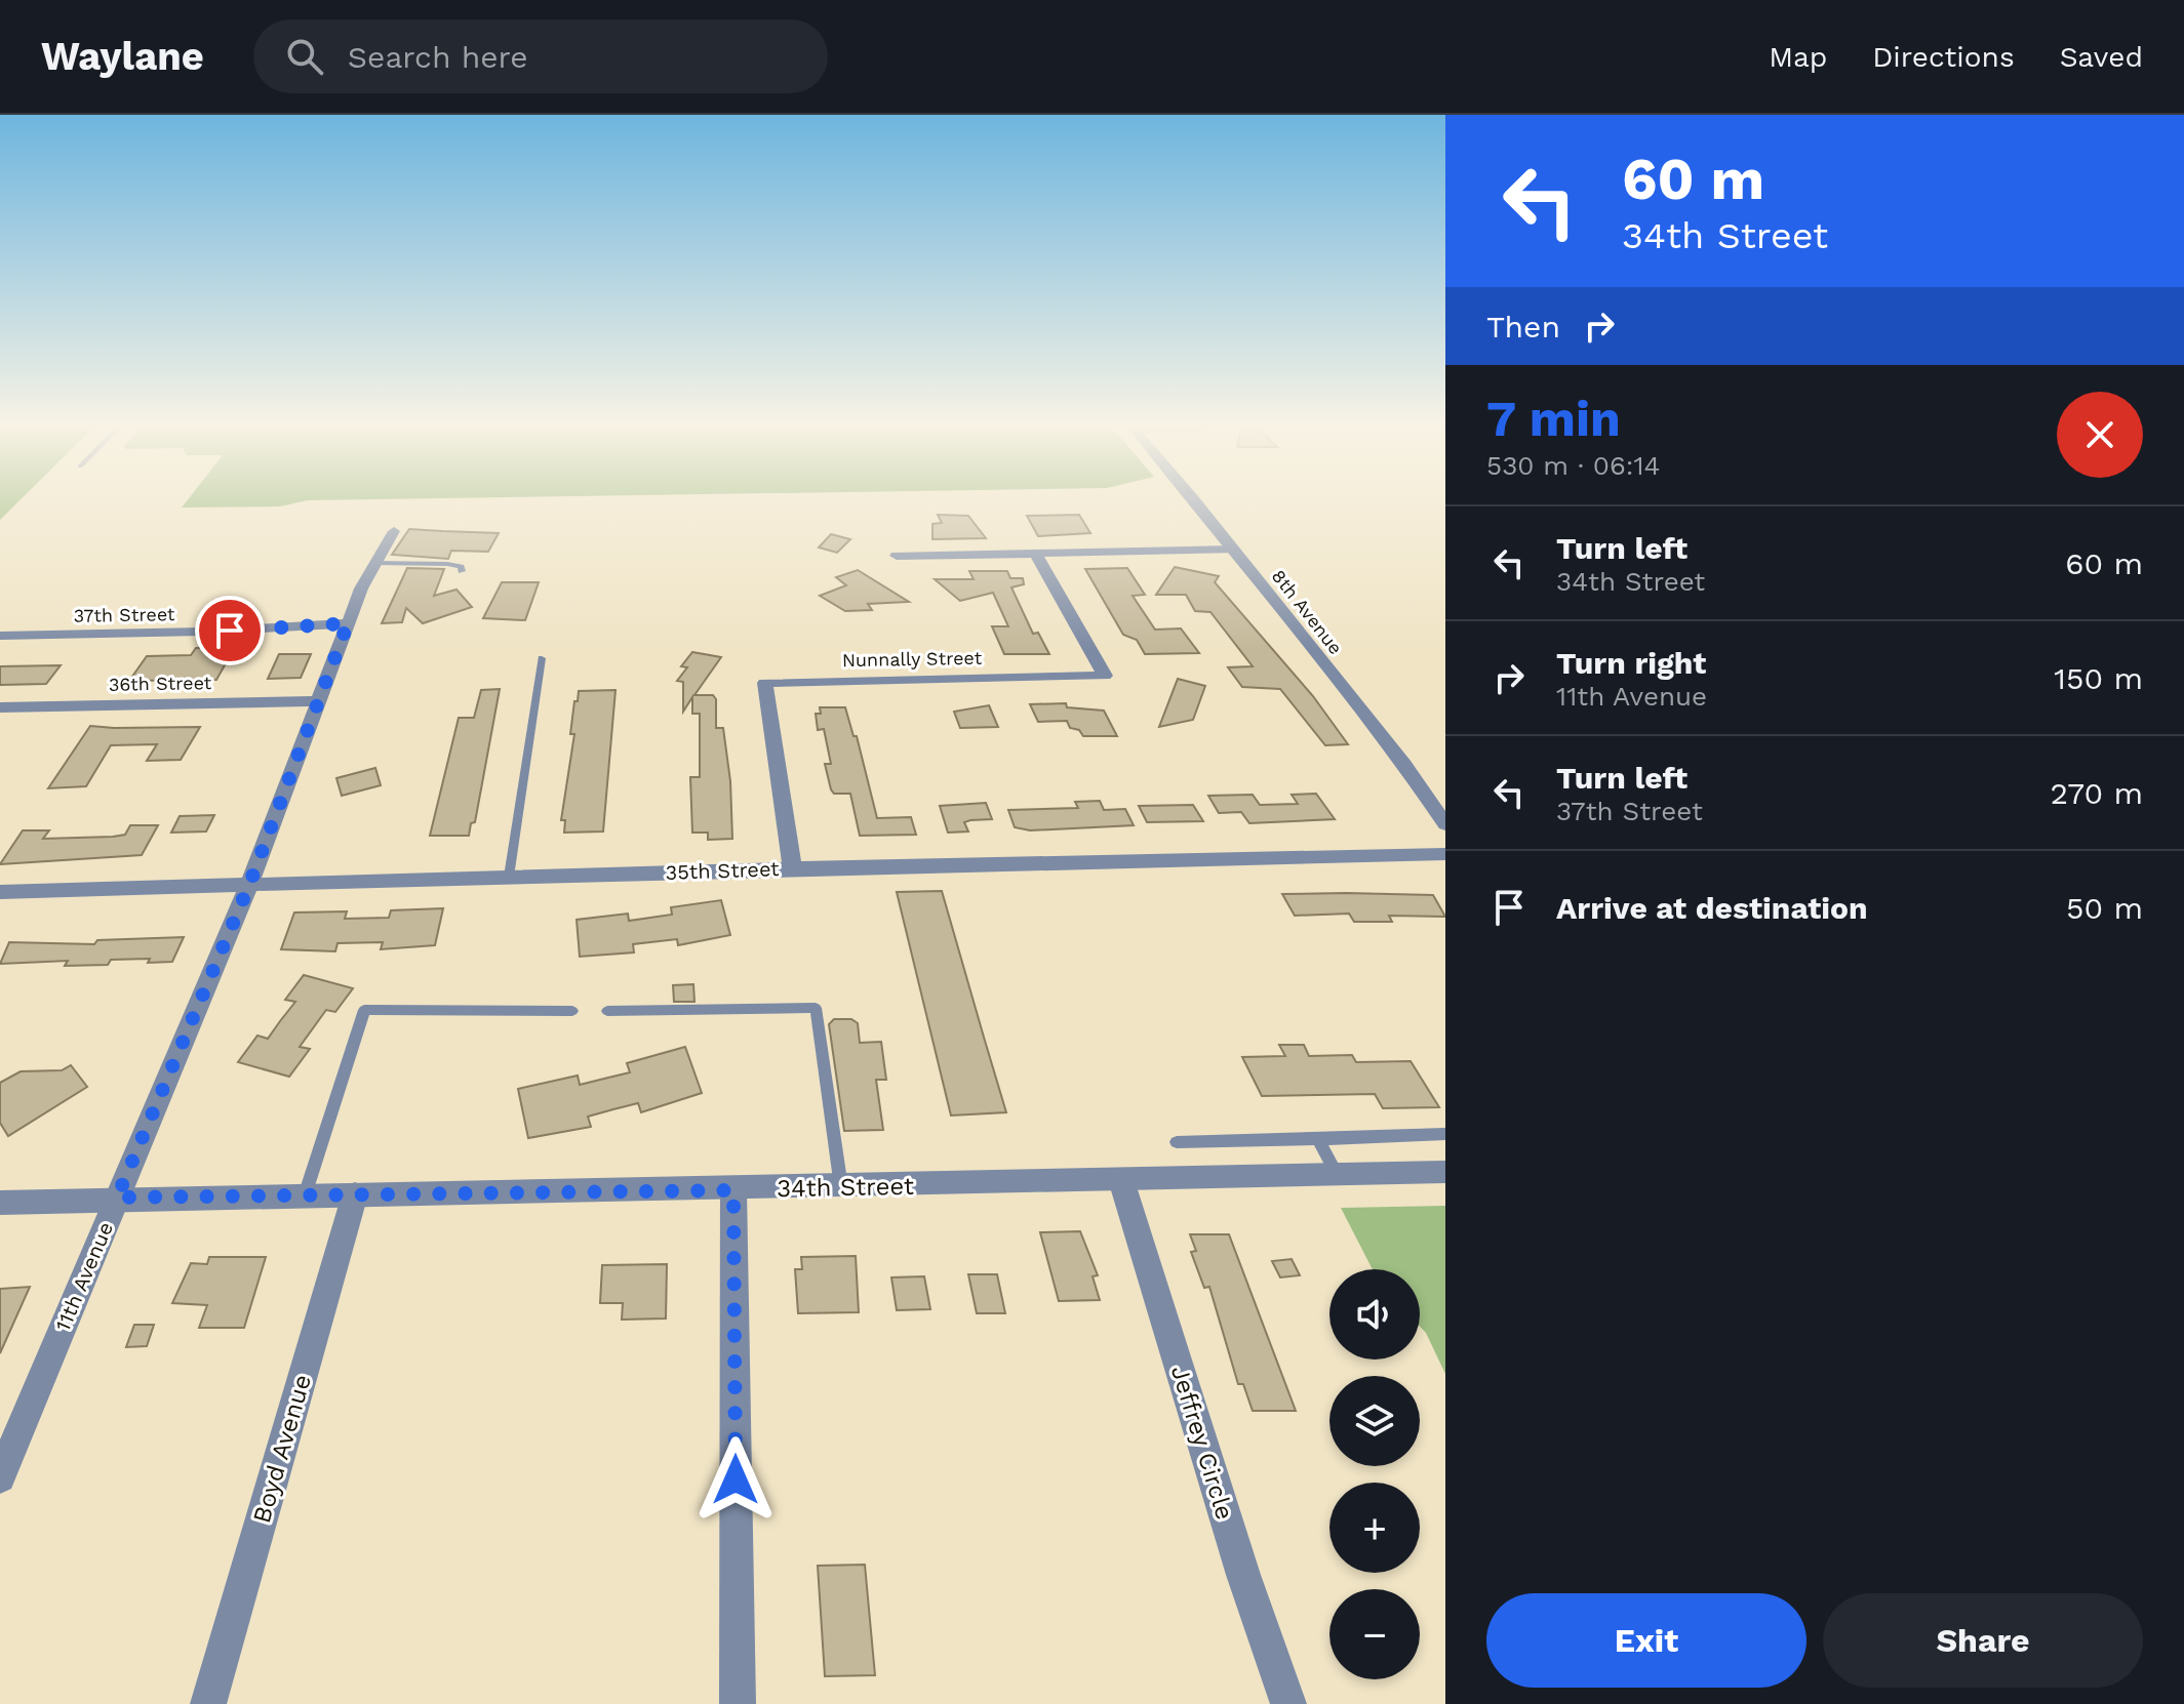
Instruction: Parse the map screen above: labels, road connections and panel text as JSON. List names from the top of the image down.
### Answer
{
  "streets": {
    "street": [
      "8th Avenue",
      "37th Street",
      "Nunnally Street",
      "36th Street",
      "35th Street",
      "34th Street",
      "11th Avenue",
      "Jeffrey Circle",
      "Boyd Avenue"
    ]
  },
  "crossings": [
    ["37th Street", "11th Avenue"],
    ["Nunnally Street", "35th Street"],
    ["36th Street", "11th Avenue"],
    ["35th Street", "11th Avenue"],
    ["34th Street", "11th Avenue"],
    ["34th Street", "Jeffrey Circle"],
    ["34th Street", "Boyd Avenue"]
  ],
  "page": {
    "header": "Waylane",
    "search": "Search here",
    "nav": ["Map", "Directions", "Saved"],
    "turn": ["60 m", "34th Street"],
    "then": "Then",
    "heading": ["7 min", "530 m · 06:14"],
    "list": [
      {
        "name": "Turn left",
        "note": "34th Street",
        "value": "60 m"
      },
      {
        "name": "Turn right",
        "note": "11th Avenue",
        "value": "150 m"
      },
      {
        "name": "Turn left",
        "note": "37th Street",
        "value": "270 m"
      },
      {
        "name": "Arrive at destination",
        "value": "50 m"
      }
    ],
    "map_buttons": ["+", "−"],
    "buttons": ["Exit", "Share"]
  }
}
